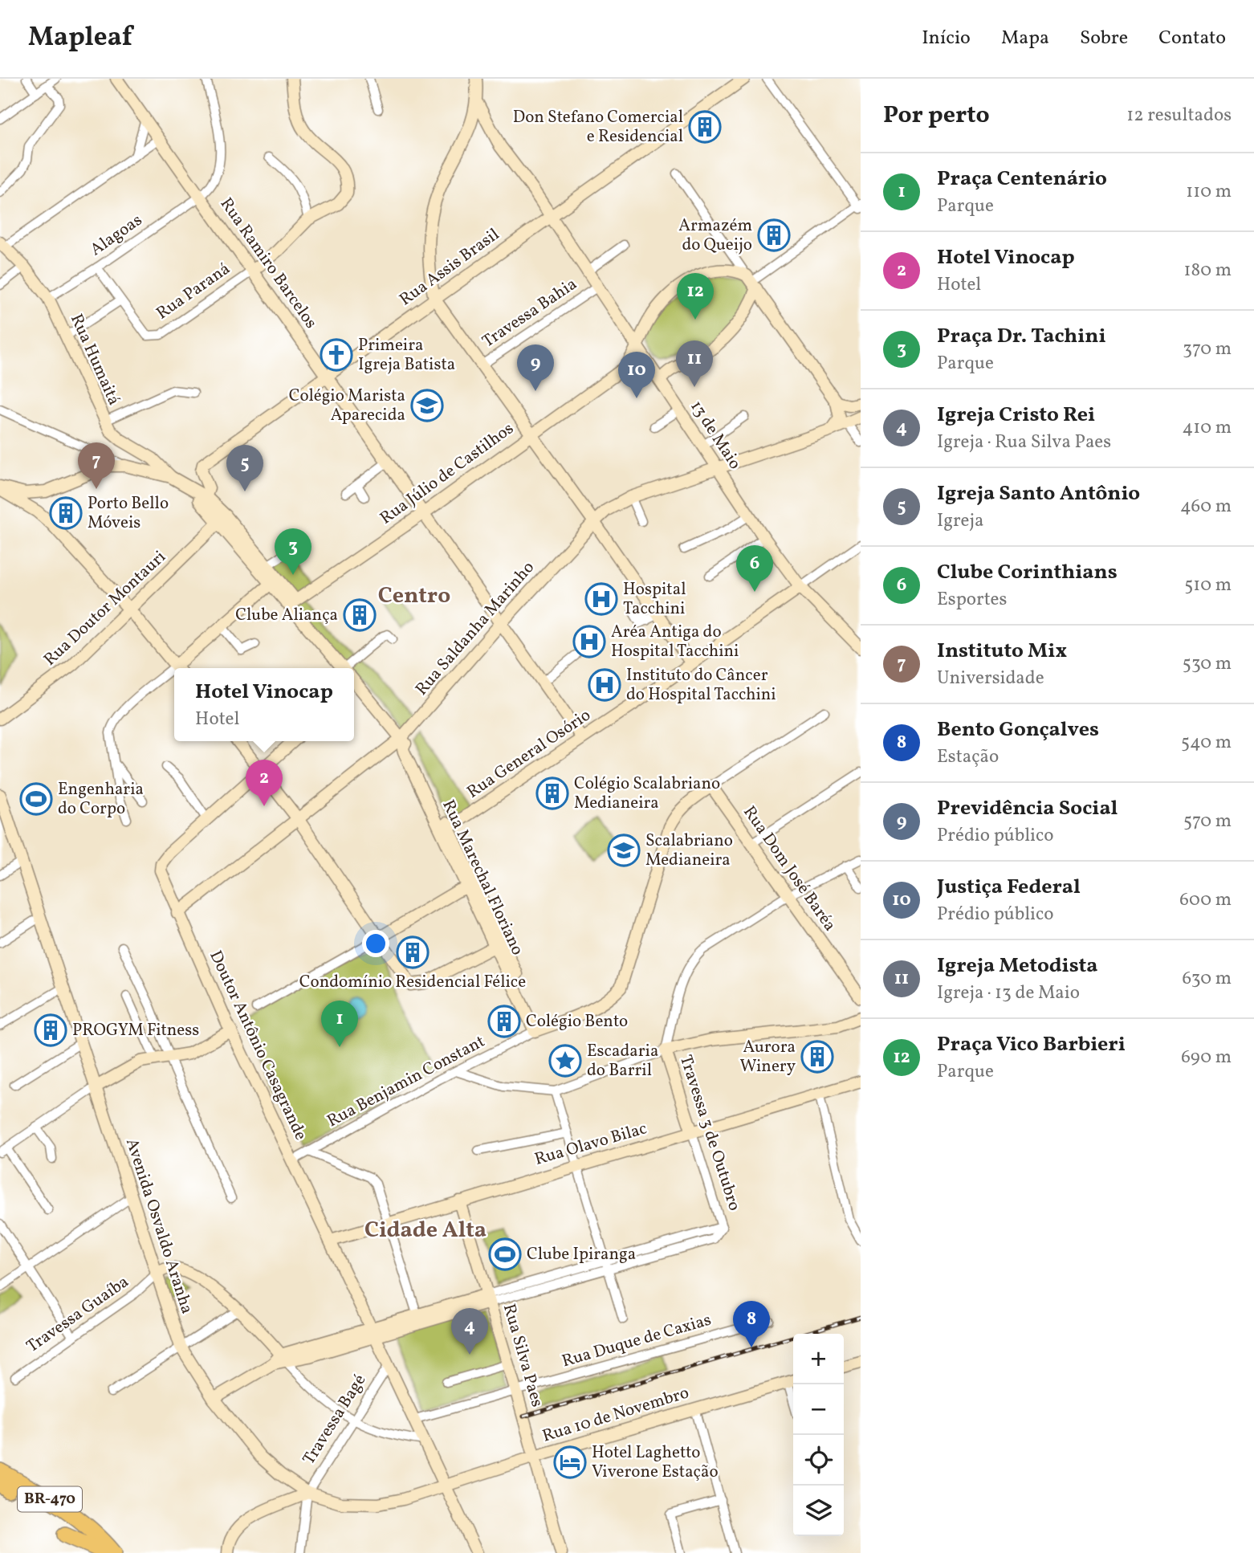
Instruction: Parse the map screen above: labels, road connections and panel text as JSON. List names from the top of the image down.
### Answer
{
  "streets": {
    "highway": ["BR-470"],
    "main road": [
      "Rua Ramiro Barcelos",
      "Rua Assis Brasil",
      "Rua Paraná",
      "Rua Humaitá",
      "13 de Maio",
      "Rua Júlio de Castilhos",
      "Rua Doutor Montauri",
      "Rua Saldanha Marinho",
      "Rua General Osório",
      "Rua Dom José Baréa",
      "Rua Marechal Floriano",
      "Doutor Antônio Casagrande",
      "Travessa 3 de Outubro",
      "Rua Olavo Bilac",
      "Avenida Osvaldo Aranha",
      "Rua Silva Paes",
      "Rua 10 de Novembro"
    ],
    "street": [
      "Alagoas",
      "Travessa Bahia",
      "Rua Benjamin Constant",
      "Travessa Guaíba",
      "Rua Duque de Caxias",
      "Travessa Bagé"
    ]
  },
  "crossings": [
    ["Alagoas", "Rua Ramiro Barcelos"],
    ["Alagoas", "Rua Paraná"],
    ["Alagoas", "Rua Humaitá"],
    ["Rua Ramiro Barcelos", "Rua Assis Brasil"],
    ["Rua Ramiro Barcelos", "Rua Paraná"],
    ["Rua Ramiro Barcelos", "Rua Júlio de Castilhos"],
    ["Rua Ramiro Barcelos", "Rua Saldanha Marinho"],
    ["Rua Ramiro Barcelos", "Rua General Osório"],
    ["Rua Assis Brasil", "13 de Maio"],
    ["Travessa Bahia", "13 de Maio"],
    ["13 de Maio", "Rua Júlio de Castilhos"],
    ["13 de Maio", "Rua Saldanha Marinho"],
    ["13 de Maio", "Rua General Osório"],
    ["Rua Júlio de Castilhos", "Rua Marechal Floriano"],
    ["Rua Saldanha Marinho", "Rua Marechal Floriano"],
    ["Rua Saldanha Marinho", "Doutor Antônio Casagrande"],
    ["Rua General Osório", "Rua Marechal Floriano"],
    ["Rua Marechal Floriano", "Rua Benjamin Constant"],
    ["Doutor Antônio Casagrande", "Rua Benjamin Constant"],
    ["Doutor Antônio Casagrande", "Rua Olavo Bilac"],
    ["Doutor Antônio Casagrande", "Avenida Osvaldo Aranha"],
    ["Doutor Antônio Casagrande", "Rua Duque de Caxias"],
    ["Doutor Antônio Casagrande", "Rua 10 de Novembro"],
    ["Doutor Antônio Casagrande", "Travessa Bagé"],
    ["Travessa 3 de Outubro", "Rua Olavo Bilac"],
    ["Rua Olavo Bilac", "Rua Silva Paes"],
    ["Avenida Osvaldo Aranha", "Travessa Guaíba"],
    ["Avenida Osvaldo Aranha", "Rua 10 de Novembro"],
    ["Avenida Osvaldo Aranha", "Travessa Bagé"],
    ["Rua Duque de Caxias", "Rua Silva Paes"],
    ["Rua Silva Paes", "Rua 10 de Novembro"]
  ],
  "districts": ["Centro", "Cidade Alta"],
  "places": {
    "building": [
      "Don Stefano Comercial e Residencial",
      "Armazém do Queijo",
      "Porto Bello Móveis",
      "Clube Aliança",
      "Colégio Scalabriano Medianeira",
      "Condomínio Residencial Félice",
      "Colégio Bento",
      "PROGYM Fitness",
      "Aurora Winery"
    ],
    "church": ["Primeira Igreja Batista"],
    "school or university": ["Colégio Marista Aparecida", "Scalabriano Medianeira"],
    "hospital": ["Hospital Tacchini", "Aréa Antiga do Hospital Tacchini", "Instituto do Câncer do Hospital Tacchini"],
    "sports": ["Engenharia do Corpo", "Clube Ipiranga"],
    "place": ["Escadaria do Barril"],
    "hotel": ["Hotel Laghetto Viverone Estação"]
  },
  "page": {
    "header": "Mapleaf",
    "nav": [
      "Início",
      "Mapa",
      "Sobre",
      "Contato"
    ],
    "heading": ["Por perto", "12 resultados"],
    "list": [
      {
        "mark": "1",
        "name": "Praça Centenário",
        "note": "Parque",
        "value": "110 m"
      },
      {
        "mark": "2",
        "name": "Hotel Vinocap",
        "note": "Hotel",
        "value": "180 m"
      },
      {
        "mark": "3",
        "name": "Praça Dr. Tachini",
        "note": "Parque",
        "value": "370 m"
      },
      {
        "mark": "4",
        "name": "Igreja Cristo Rei",
        "note": "Igreja · Rua Silva Paes",
        "value": "410 m"
      },
      {
        "mark": "5",
        "name": "Igreja Santo Antônio",
        "note": "Igreja",
        "value": "460 m"
      },
      {
        "mark": "6",
        "name": "Clube Corinthians",
        "note": "Esportes",
        "value": "510 m"
      },
      {
        "mark": "7",
        "name": "Instituto Mix",
        "note": "Universidade",
        "value": "530 m"
      },
      {
        "mark": "8",
        "name": "Bento Gonçalves",
        "note": "Estação",
        "value": "540 m"
      },
      {
        "mark": "9",
        "name": "Previdência Social",
        "note": "Prédio público",
        "value": "570 m"
      },
      {
        "mark": "10",
        "name": "Justiça Federal",
        "note": "Prédio público",
        "value": "600 m"
      },
      {
        "mark": "11",
        "name": "Igreja Metodista",
        "note": "Igreja · 13 de Maio",
        "value": "630 m"
      },
      {
        "mark": "12",
        "name": "Praça Vico Barbieri",
        "note": "Parque",
        "value": "690 m"
      }
    ],
    "pins": [
      "12",
      "11",
      "9",
      "10",
      "7",
      "5",
      "3",
      "6",
      "2",
      "1",
      "8",
      "4"
    ],
    "popup": ["Hotel Vinocap", "Hotel"],
    "map_buttons": ["+", "−"]
  }
}
